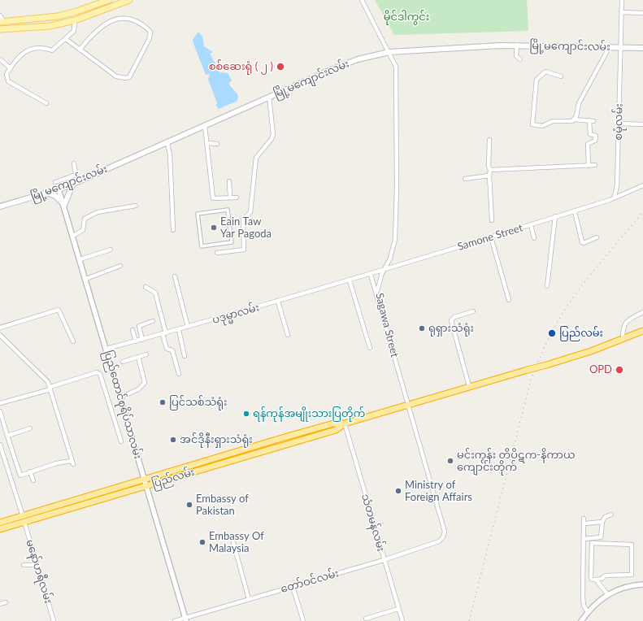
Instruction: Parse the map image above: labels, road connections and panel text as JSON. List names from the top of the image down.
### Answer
{
  "streets": {
    "highway": ["ပြည်လမ်း"],
    "main road": ["မြို့မကျောင်းလမ်း"],
    "street": [
      "စမုံလမ်း",
      "Samone Street",
      "ပဒုမ္မာလမ်း",
      "Sagawa Street",
      "ပြည်ထောင်စုရိပ်သာလမ်း",
      "သံတမန်လမ်း",
      "မနော်ဟရီလမ်း",
      "တော်ဝင်လမ်း"
    ]
  },
  "crossings": [
    ["မြို့မကျောင်းလမ်း", "စမုံလမ်း"],
    ["မြို့မကျောင်းလမ်း", "Sagawa Street"],
    ["မြို့မကျောင်းလမ်း", "ပြည်ထောင်စုရိပ်သာလမ်း"],
    ["စမုံလမ်း", "Samone Street"],
    ["Samone Street", "ပဒုမ္မာလမ်း"],
    ["Samone Street", "Sagawa Street"],
    ["ပဒုမ္မာလမ်း", "ပြည်ထောင်စုရိပ်သာလမ်း"],
    ["Sagawa Street", "ပြည်လမ်း"],
    ["Sagawa Street", "တော်ဝင်လမ်း"],
    ["ပြည်ထောင်စုရိပ်သာလမ်း", "ပြည်လမ်း"],
    ["ပြည်ထောင်စုရိပ်သာလမ်း", "တော်ဝင်လမ်း"],
    ["ပြည်လမ်း", "သံတမန်လမ်း"],
    ["ပြည်လမ်း", "မနော်ဟရီလမ်း"],
    ["သံတမန်လမ်း", "တော်ဝင်လမ်း"]
  ],
  "parks": ["မိုင်ဒါကွင်း"],
  "places": [
    "စစ်ဆေးရုံ ( ၂ )",
    "Eain Taw Yar Pagoda",
    "ရုရှားသံရုံး",
    "ပြည်လမ်း",
    "OPD",
    "ပြင်သစ်သံရုံး",
    "ရန်ကုန်အမျိုးသားပြတိုက်",
    "အင်ဒိုနီးရှားသံရုံး",
    "မင်းကွန်း တိပိဋက-နိကာယ ကျောင်းတိုက်",
    "Ministry of Foreign Affairs",
    "Embassy of Pakistan",
    "Embassy Of Malaysia"
  ]
}
